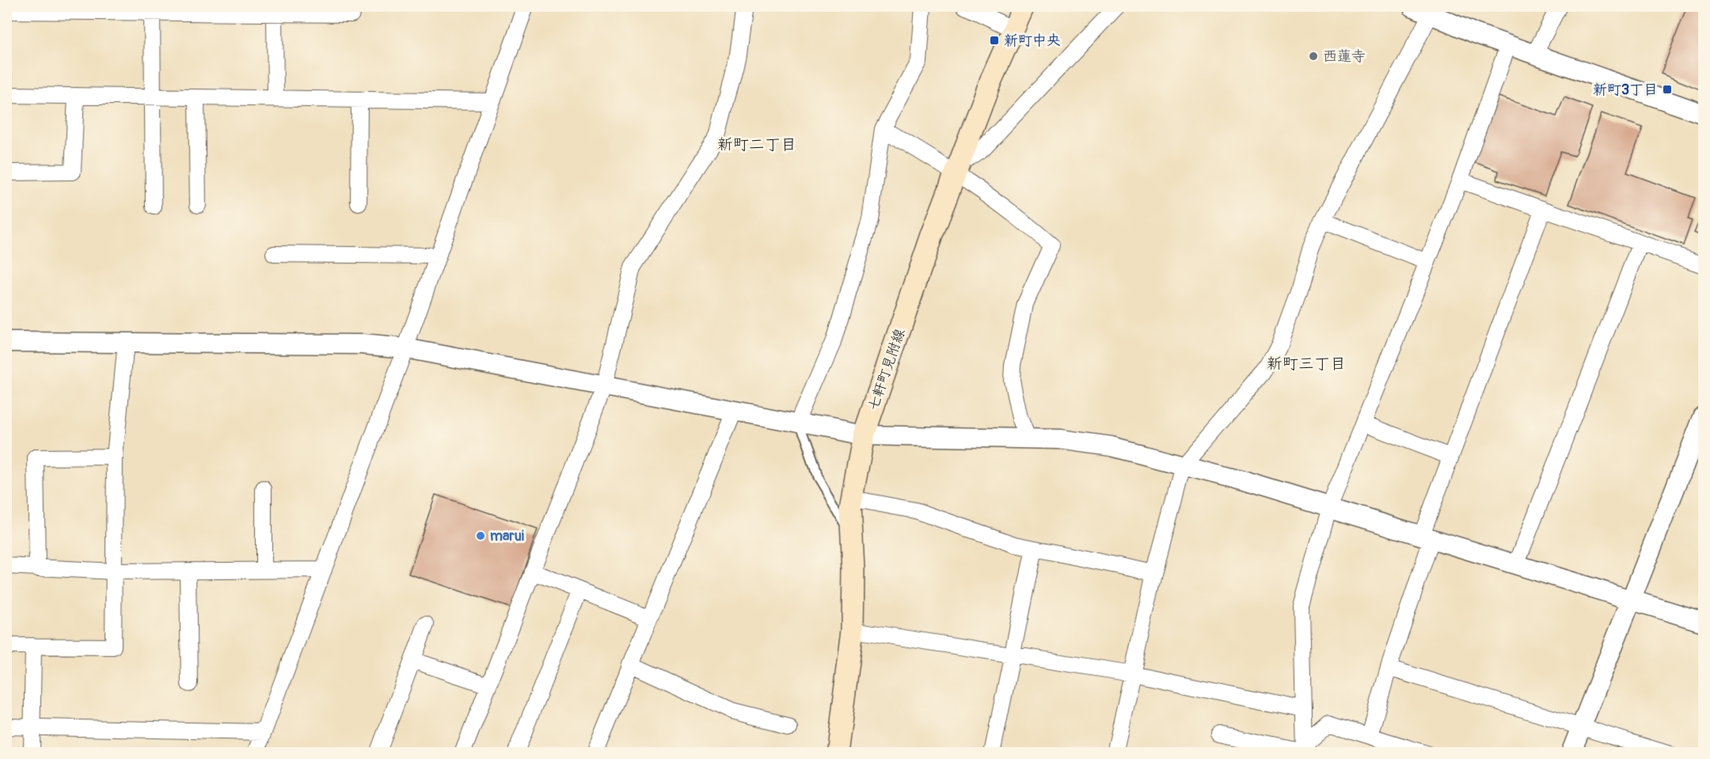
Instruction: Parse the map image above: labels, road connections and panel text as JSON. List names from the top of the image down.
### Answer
{
  "streets": {
    "main road": ["七軒町見附線"]
  },
  "districts": ["新町二丁目", "新町三丁目"],
  "places": {
    "transit": ["新町中央", "新町3丁目"],
    "other": ["西蓮寺", "marui"]
  }
}
